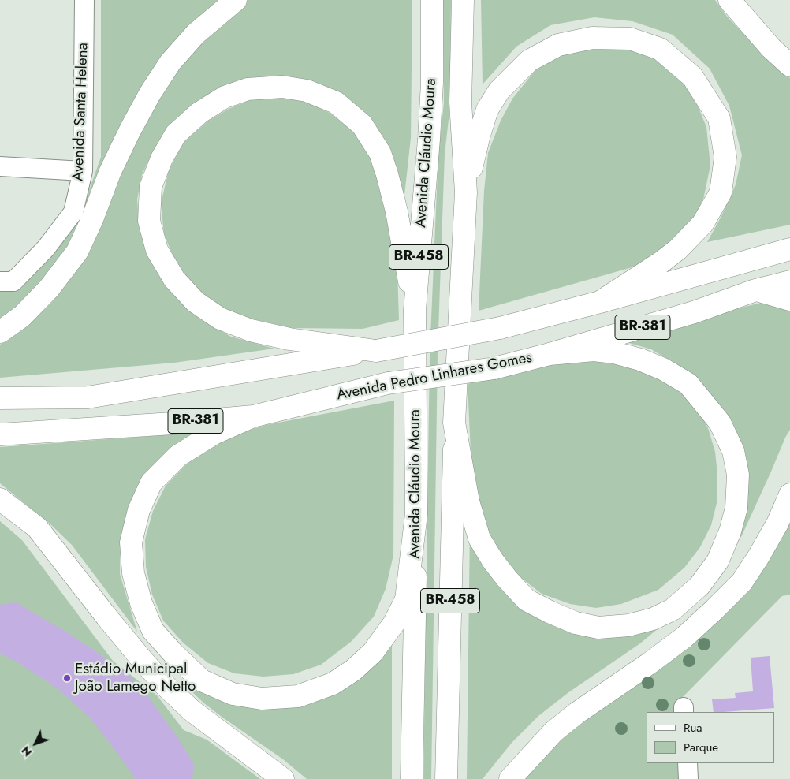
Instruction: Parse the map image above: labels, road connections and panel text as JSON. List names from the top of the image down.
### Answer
{
  "streets": {
    "main road": [
      "Avenida Cláudio Moura",
      "BR-458",
      "BR-381",
      "Avenida Pedro Linhares Gomes"
    ],
    "street": ["Avenida Santa Helena"]
  },
  "places": ["Estádio Municipal João Lamego Netto"],
  "legend": ["Rua", "Parque"],
  "north": "bottom left"
}
